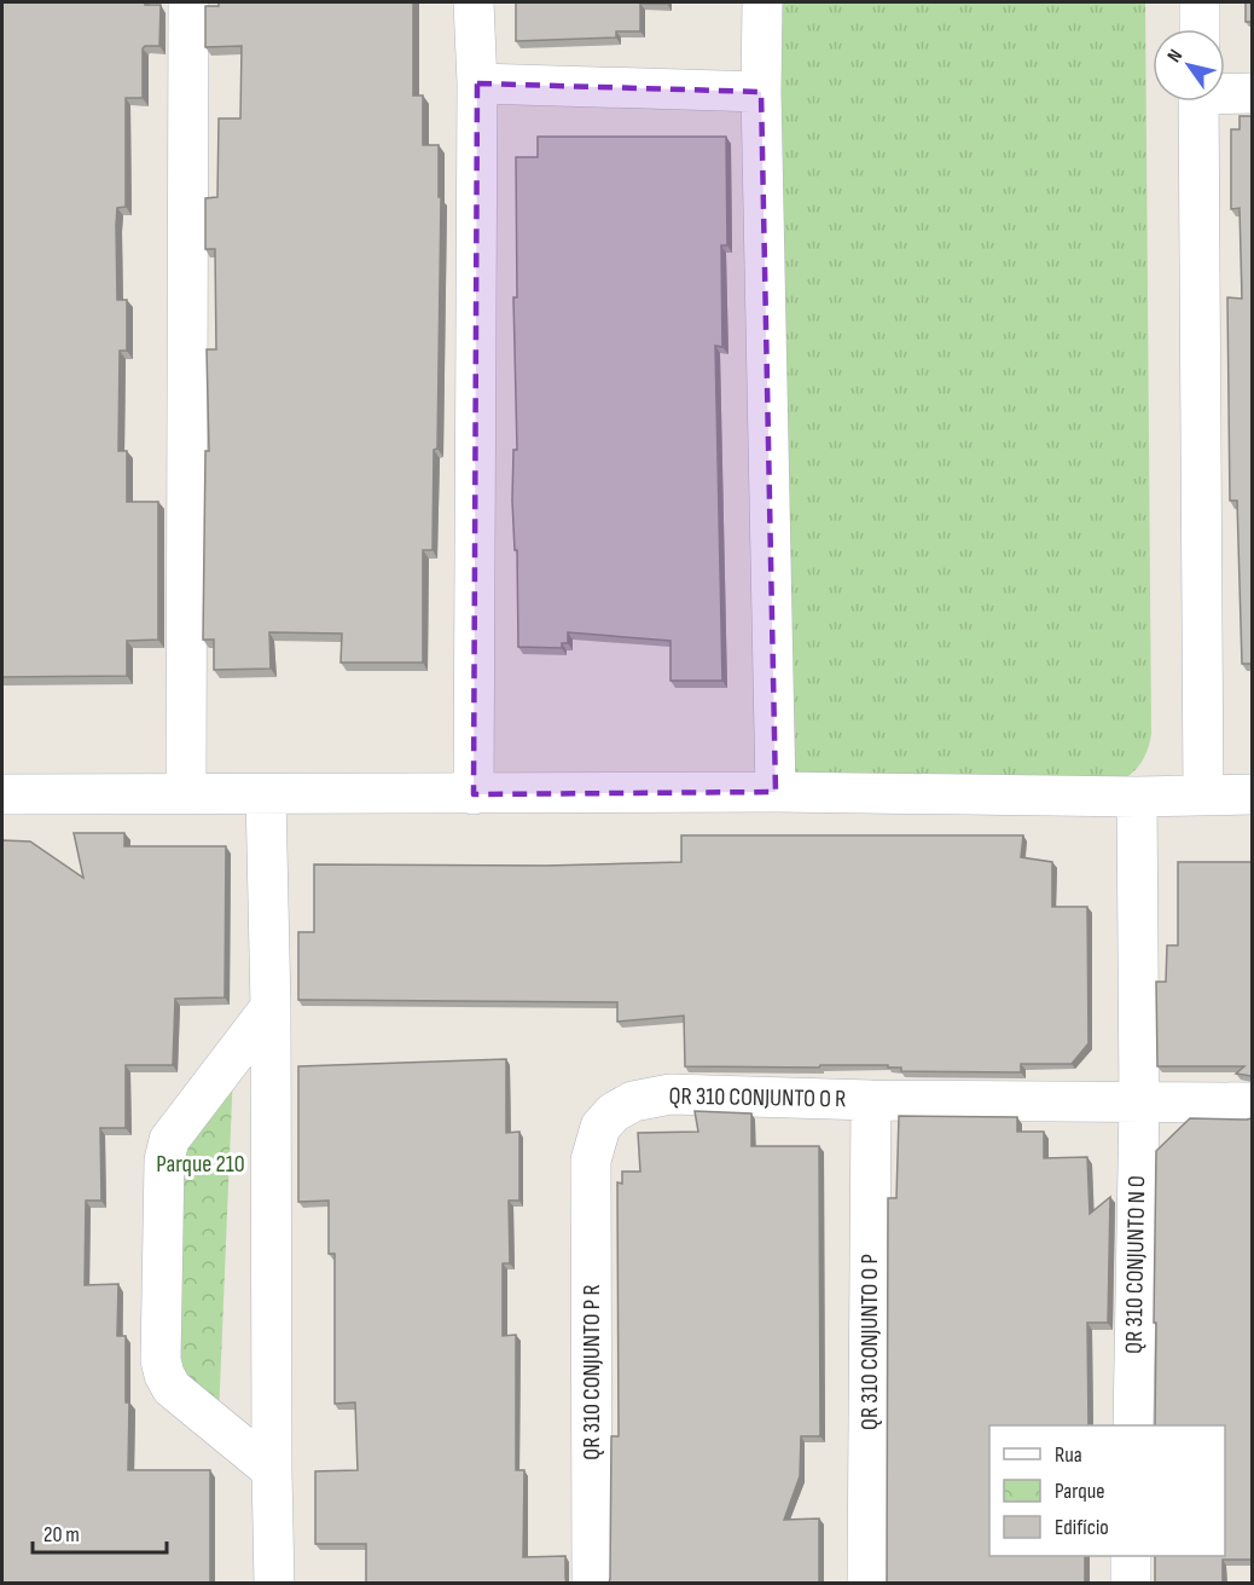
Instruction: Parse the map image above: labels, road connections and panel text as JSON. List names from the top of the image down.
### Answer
{
  "streets": {
    "street": [
      "QR 310 CONJUNTO O R",
      "QR 310 CONJUNTO N O",
      "QR 310 CONJUNTO O P",
      "QR 310 CONJUNTO P R"
    ]
  },
  "crossings": [
    ["QR 310 CONJUNTO O R", "QR 310 CONJUNTO N O"],
    ["QR 310 CONJUNTO O R", "QR 310 CONJUNTO O P"],
    ["QR 310 CONJUNTO O R", "QR 310 CONJUNTO P R"]
  ],
  "parks": ["Parque 210"],
  "legend": ["Rua", "Parque", "Edifício"],
  "scale_bar": "20 m",
  "north": "top left"
}
